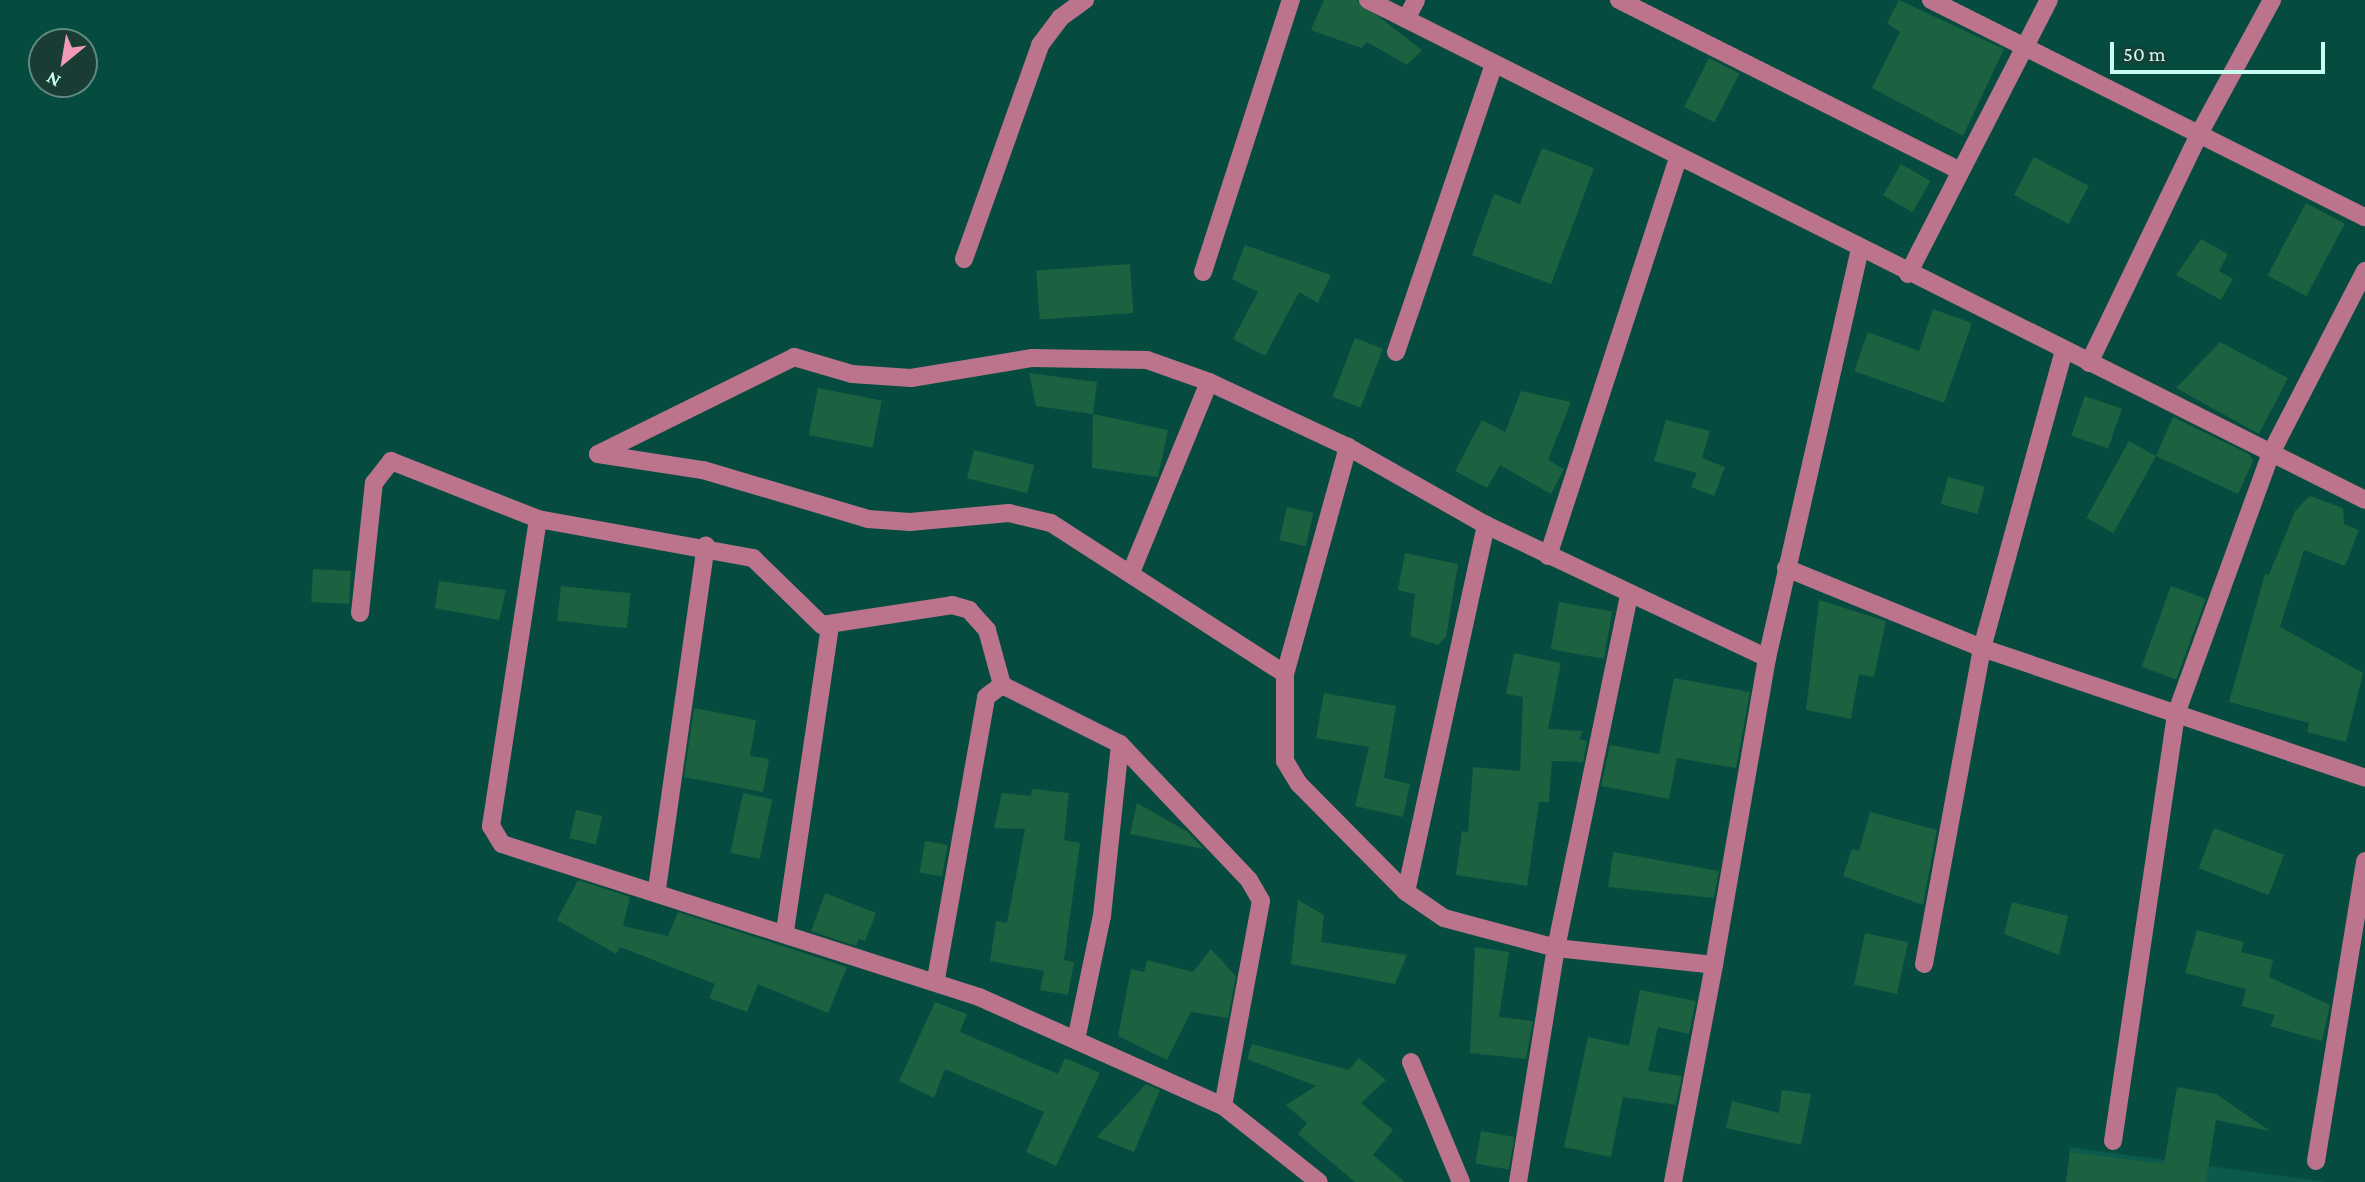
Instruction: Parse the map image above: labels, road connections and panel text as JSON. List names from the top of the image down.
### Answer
{
  "scale_bar": "50 m",
  "north": "bottom left"
}
